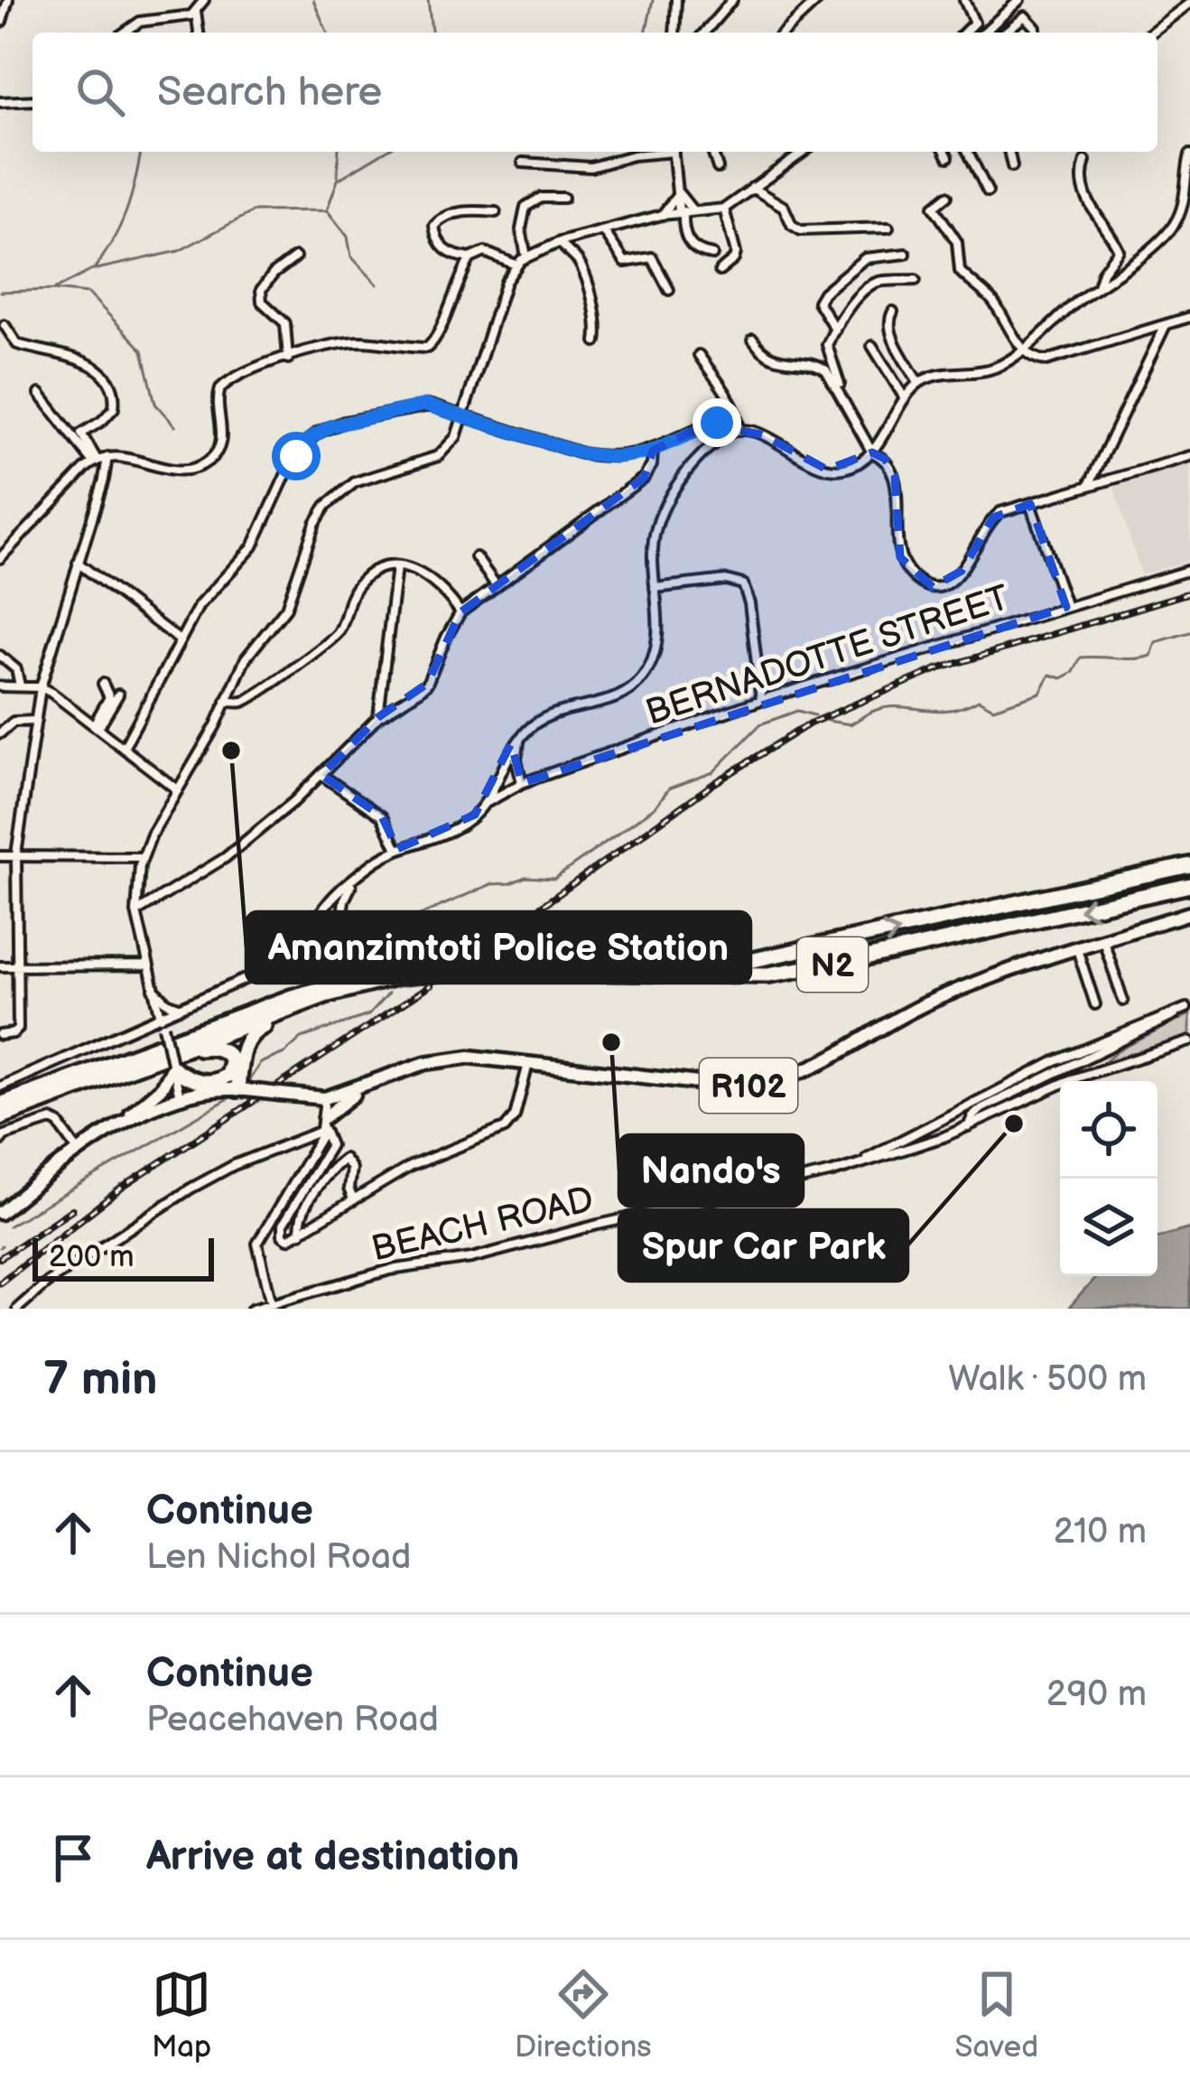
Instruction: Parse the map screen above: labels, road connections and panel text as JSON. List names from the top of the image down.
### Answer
{
  "streets": {
    "highway": ["N2"],
    "main road": ["R102"],
    "street": ["BERNADOTTE STREET", "BEACH ROAD"]
  },
  "places": ["Amanzimtoti Police Station", "Nando's", "Spur Car Park"],
  "scale_bar": "200 m",
  "page": {
    "search": "Search here",
    "scale": "200 m",
    "heading": ["7 min", "Walk · 500 m"],
    "list": [
      ["Continue", "Len Nichol Road", "210 m"],
      ["Continue", "Peacehaven Road", "290 m"],
      "Arrive at destination"
    ],
    "nav": ["Map", "Directions", "Saved"]
  }
}
